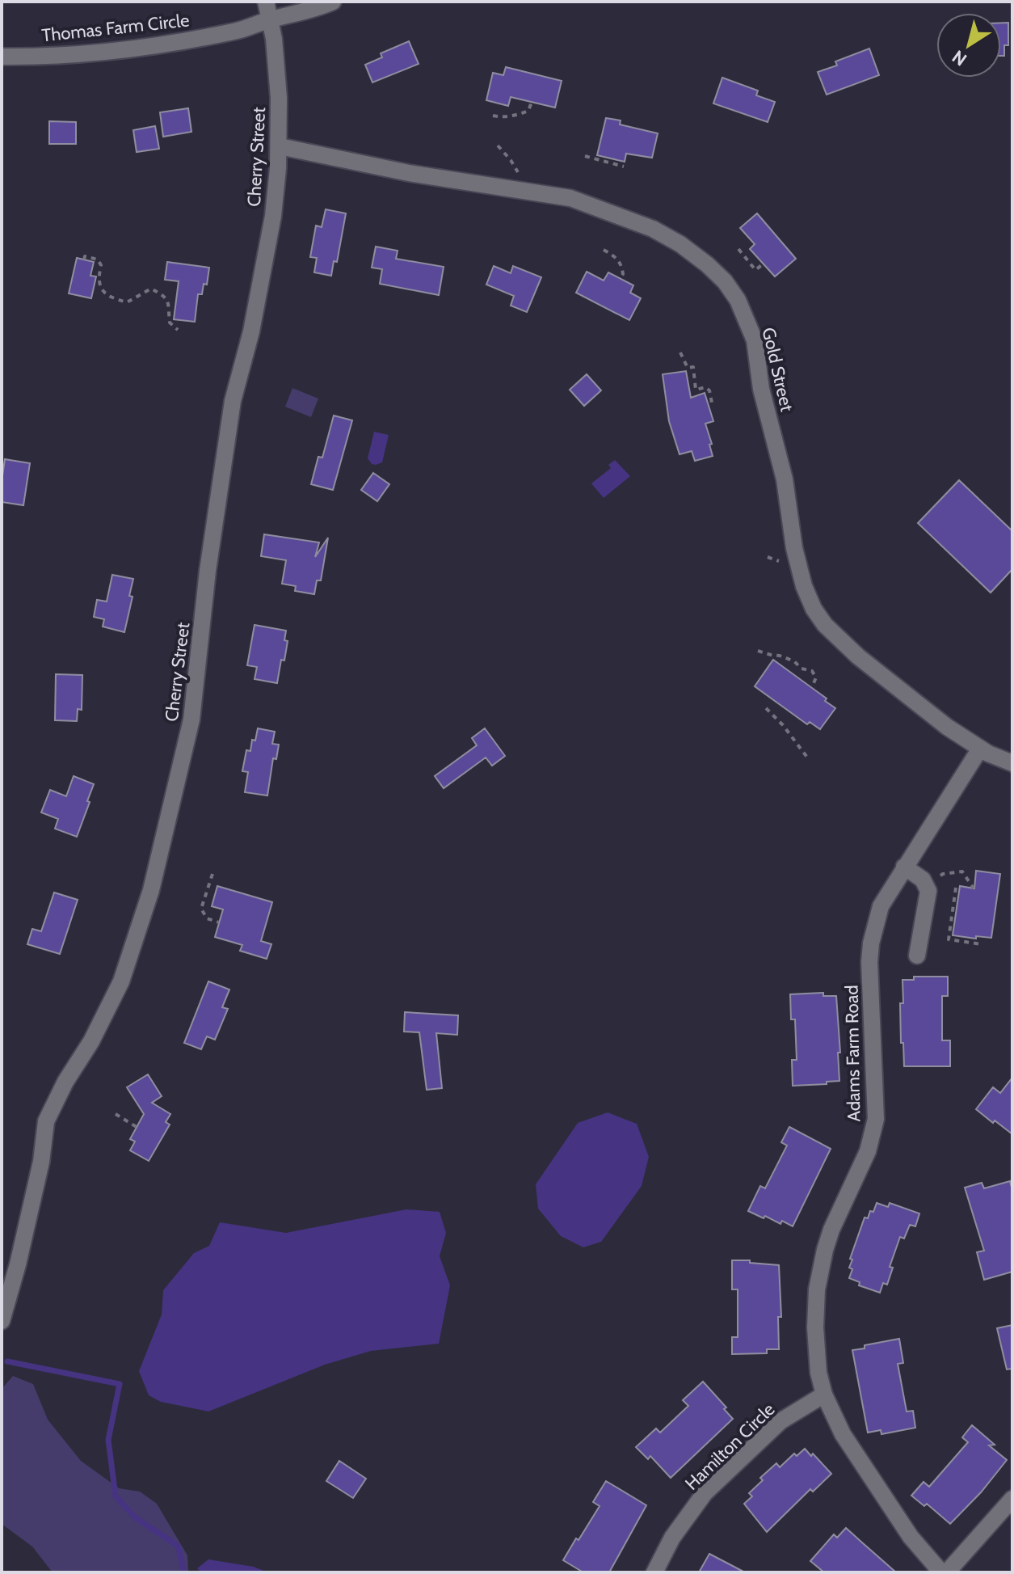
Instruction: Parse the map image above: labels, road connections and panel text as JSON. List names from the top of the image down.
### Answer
{
  "streets": {
    "street": [
      "Thomas Farm Circle",
      "Cherry Street",
      "Gold Street",
      "Adams Farm Road",
      "Hamilton Circle"
    ]
  },
  "crossings": [
    ["Thomas Farm Circle", "Cherry Street"],
    ["Cherry Street", "Gold Street"],
    ["Gold Street", "Adams Farm Road"],
    ["Adams Farm Road", "Hamilton Circle"]
  ],
  "north": "bottom left"
}
